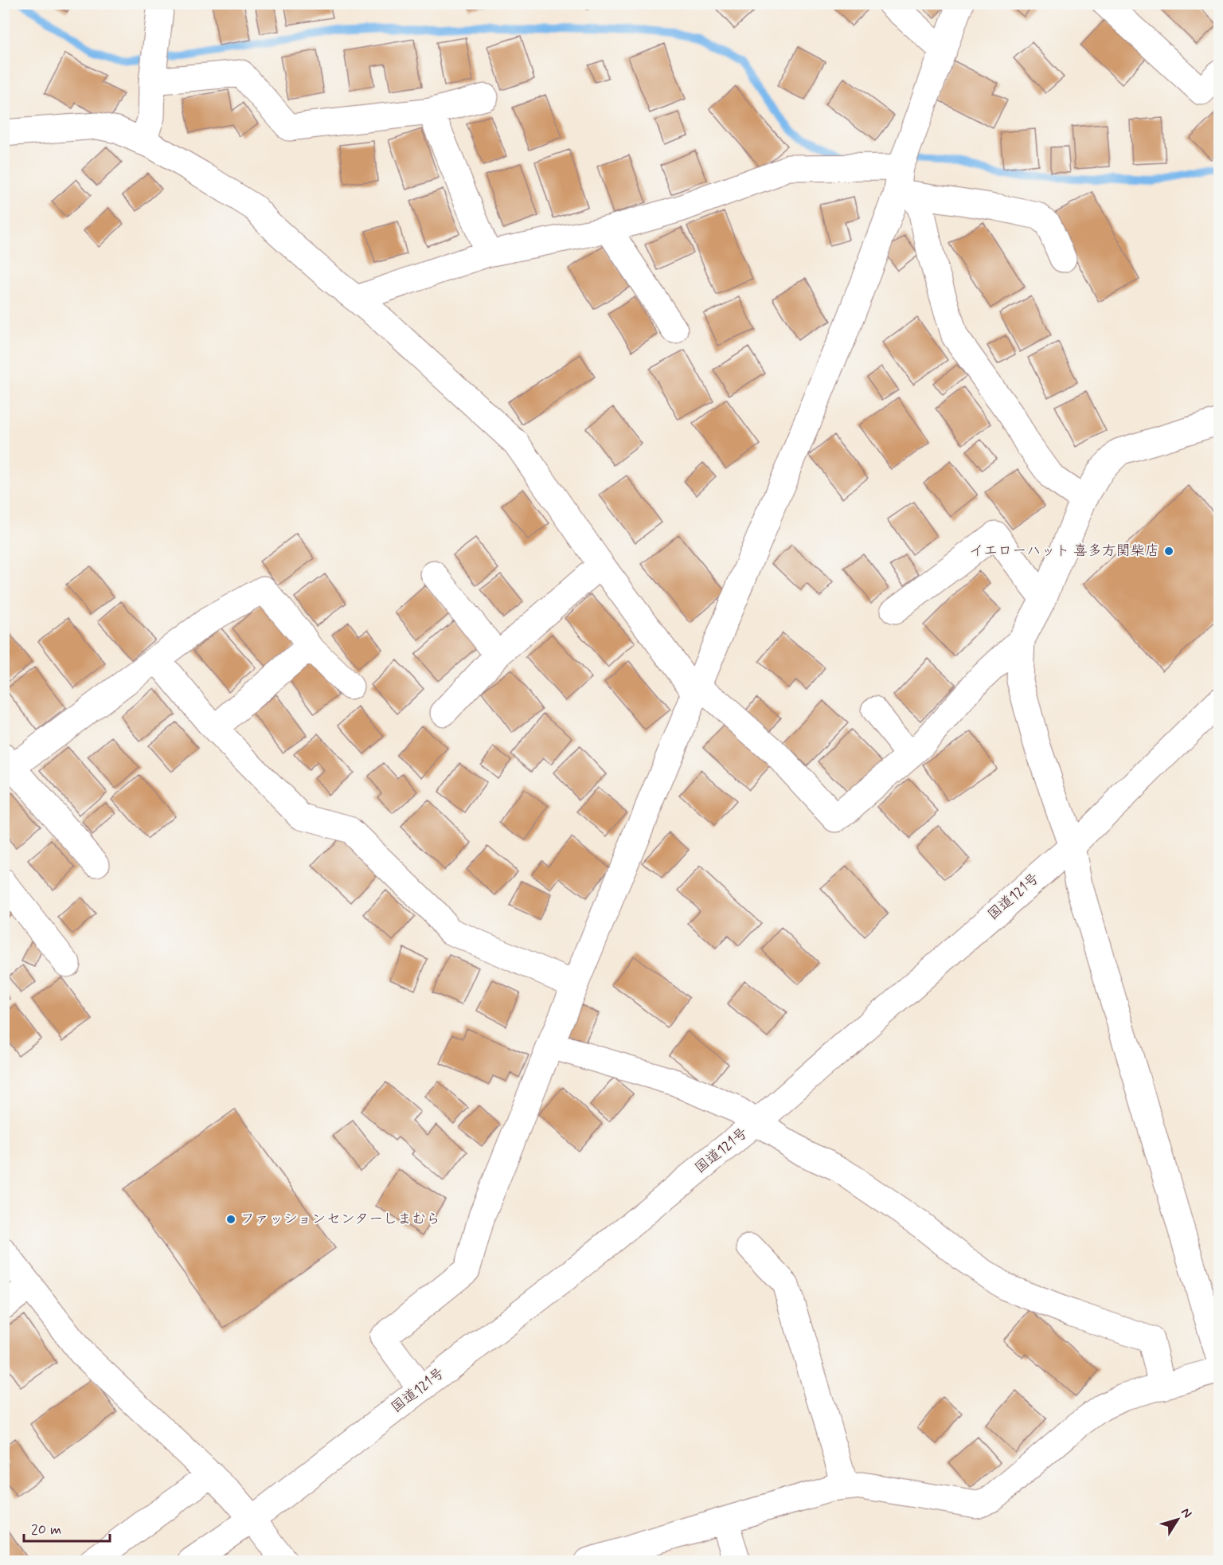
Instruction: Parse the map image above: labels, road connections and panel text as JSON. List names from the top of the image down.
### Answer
{
  "streets": {
    "main road": ["国道121号"]
  },
  "places": ["イエローハット 喜多方関柴店", "ファッションセンターしまむら"],
  "scale_bar": "20 m",
  "north": "top right"
}
